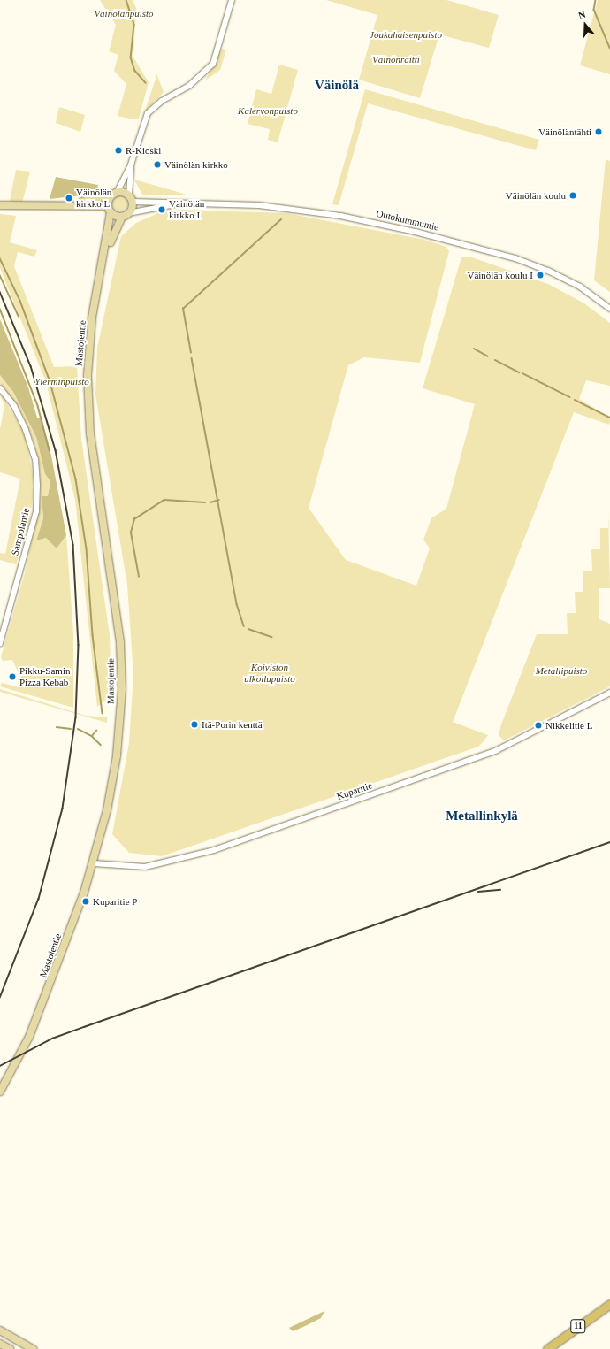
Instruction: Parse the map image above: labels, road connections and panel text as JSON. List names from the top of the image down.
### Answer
{
  "streets": {
    "highway": ["11"],
    "main road": ["Mastojentie"],
    "street": ["Outokummuntie", "Sampolantie", "Kuparitie"]
  },
  "crossings": [
    ["Outokummuntie", "Mastojentie"],
    ["Mastojentie", "Kuparitie"]
  ],
  "districts": ["Väinölä", "Metallinkylä"],
  "parks": [
    "Väinölänpuisto",
    "Joukahaisenpuisto",
    "Väinönraitti",
    "Kalervonpuisto",
    "Ylerminpuisto",
    "Koiviston ulkoilupuisto",
    "Metallipuisto"
  ],
  "places": [
    "Väinöläntähti",
    "R-Kioski",
    "Väinölän kirkko",
    "Väinölän koulu",
    "Väinölän kirkko L",
    "Väinölän kirkko I",
    "Väinölän koulu I",
    "Pikku-Samin Pizza Kebab",
    "Itä-Porin kenttä",
    "Nikkelitie L",
    "Kuparitie P"
  ],
  "north": "top"
}
